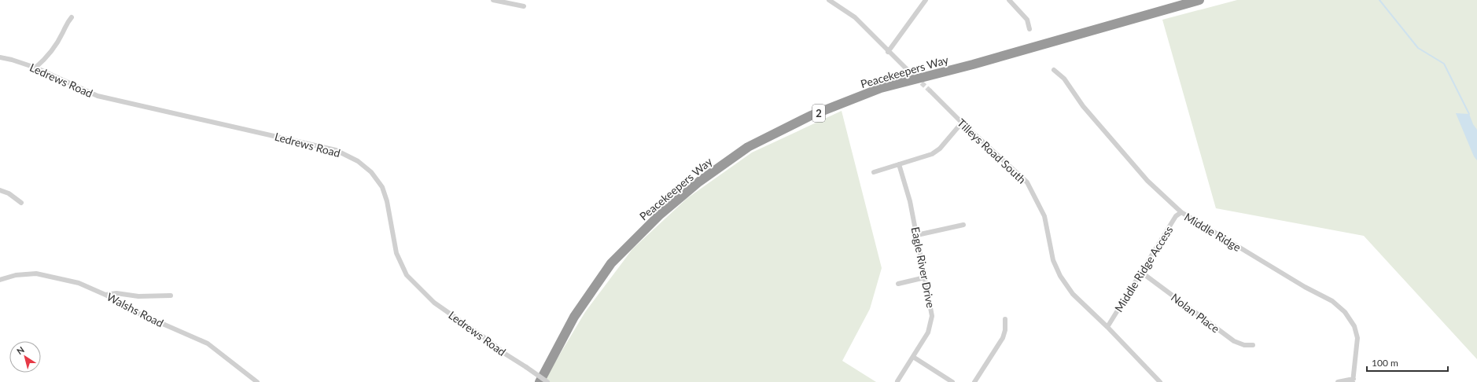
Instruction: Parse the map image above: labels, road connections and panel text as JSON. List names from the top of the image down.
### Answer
{
  "streets": {
    "highway": ["Peacekeepers Way", "2"],
    "street": [
      "Ledrews Road",
      "Tilleys Road South",
      "Middle Ridge",
      "Eagle River Drive",
      "Middle Ridge Access",
      "Walshs Road",
      "Nolan Place"
    ]
  },
  "crossings": [
    ["Tilleys Road South", "Middle Ridge Access"],
    ["Middle Ridge", "Middle Ridge Access"],
    ["Middle Ridge Access", "Nolan Place"]
  ],
  "scale_bar": "100 m",
  "north": "top left"
}
